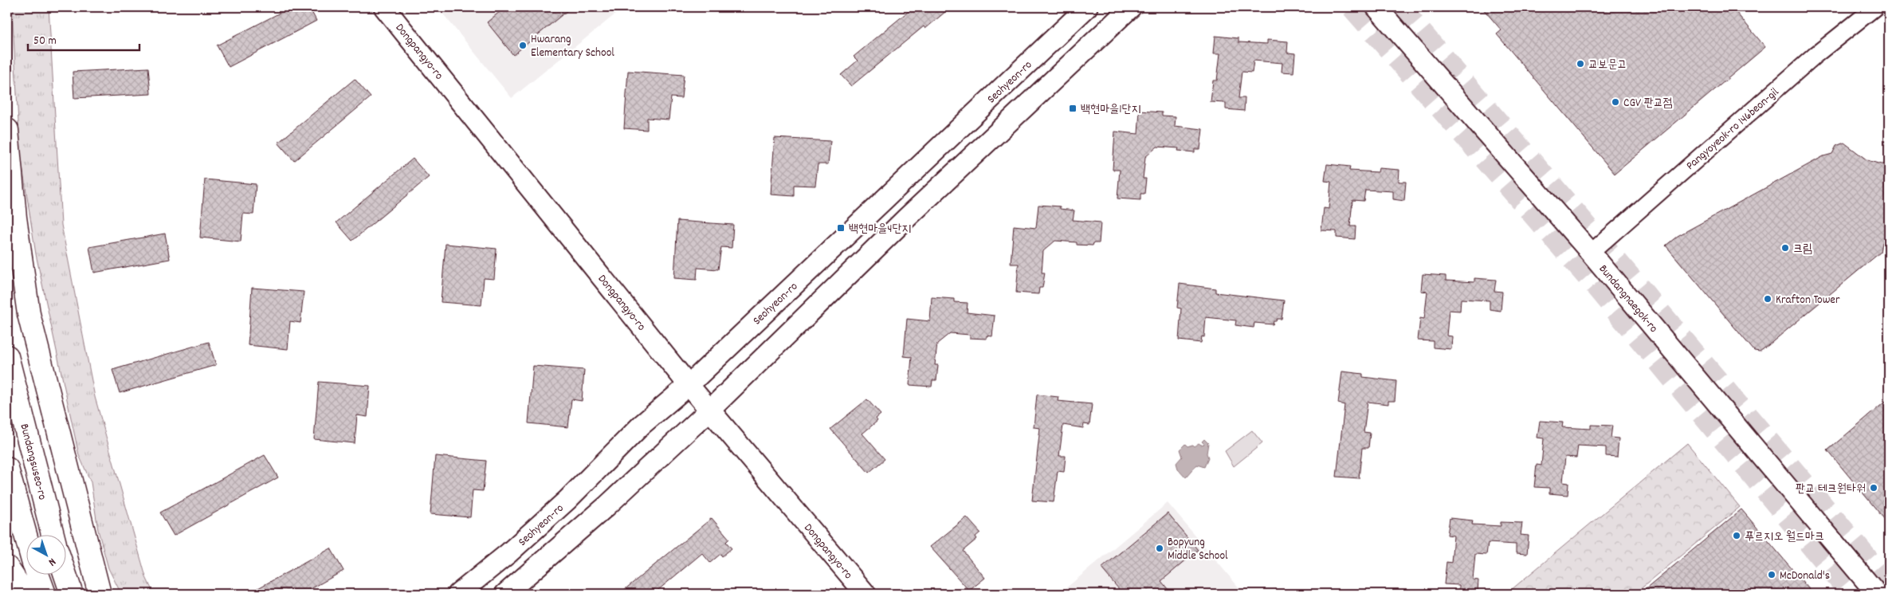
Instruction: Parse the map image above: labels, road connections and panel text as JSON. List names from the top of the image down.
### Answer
{
  "streets": {
    "highway": ["Bundangsuseo-ro"],
    "main road": ["Dongpangyo-ro", "Seohyeon-ro", "Bundangnaegok-ro"],
    "street": ["Pangyoyeok-ro 146beon-gil"]
  },
  "crossings": [
    ["Dongpangyo-ro", "Seohyeon-ro"],
    ["Pangyoyeok-ro 146beon-gil", "Bundangnaegok-ro"]
  ],
  "places": {
    "other": [
      "Hwarang Elementary School",
      "교보문고",
      "CGV 판교점",
      "크림",
      "Krafton Tower",
      "판교 테크원타워",
      "푸르지오 월드마크",
      "Bopyung Middle School",
      "McDonald's"
    ],
    "transit": ["백현마을1단지", "백현마을4단지"]
  },
  "scale_bar": "50 m",
  "north": "bottom right"
}
